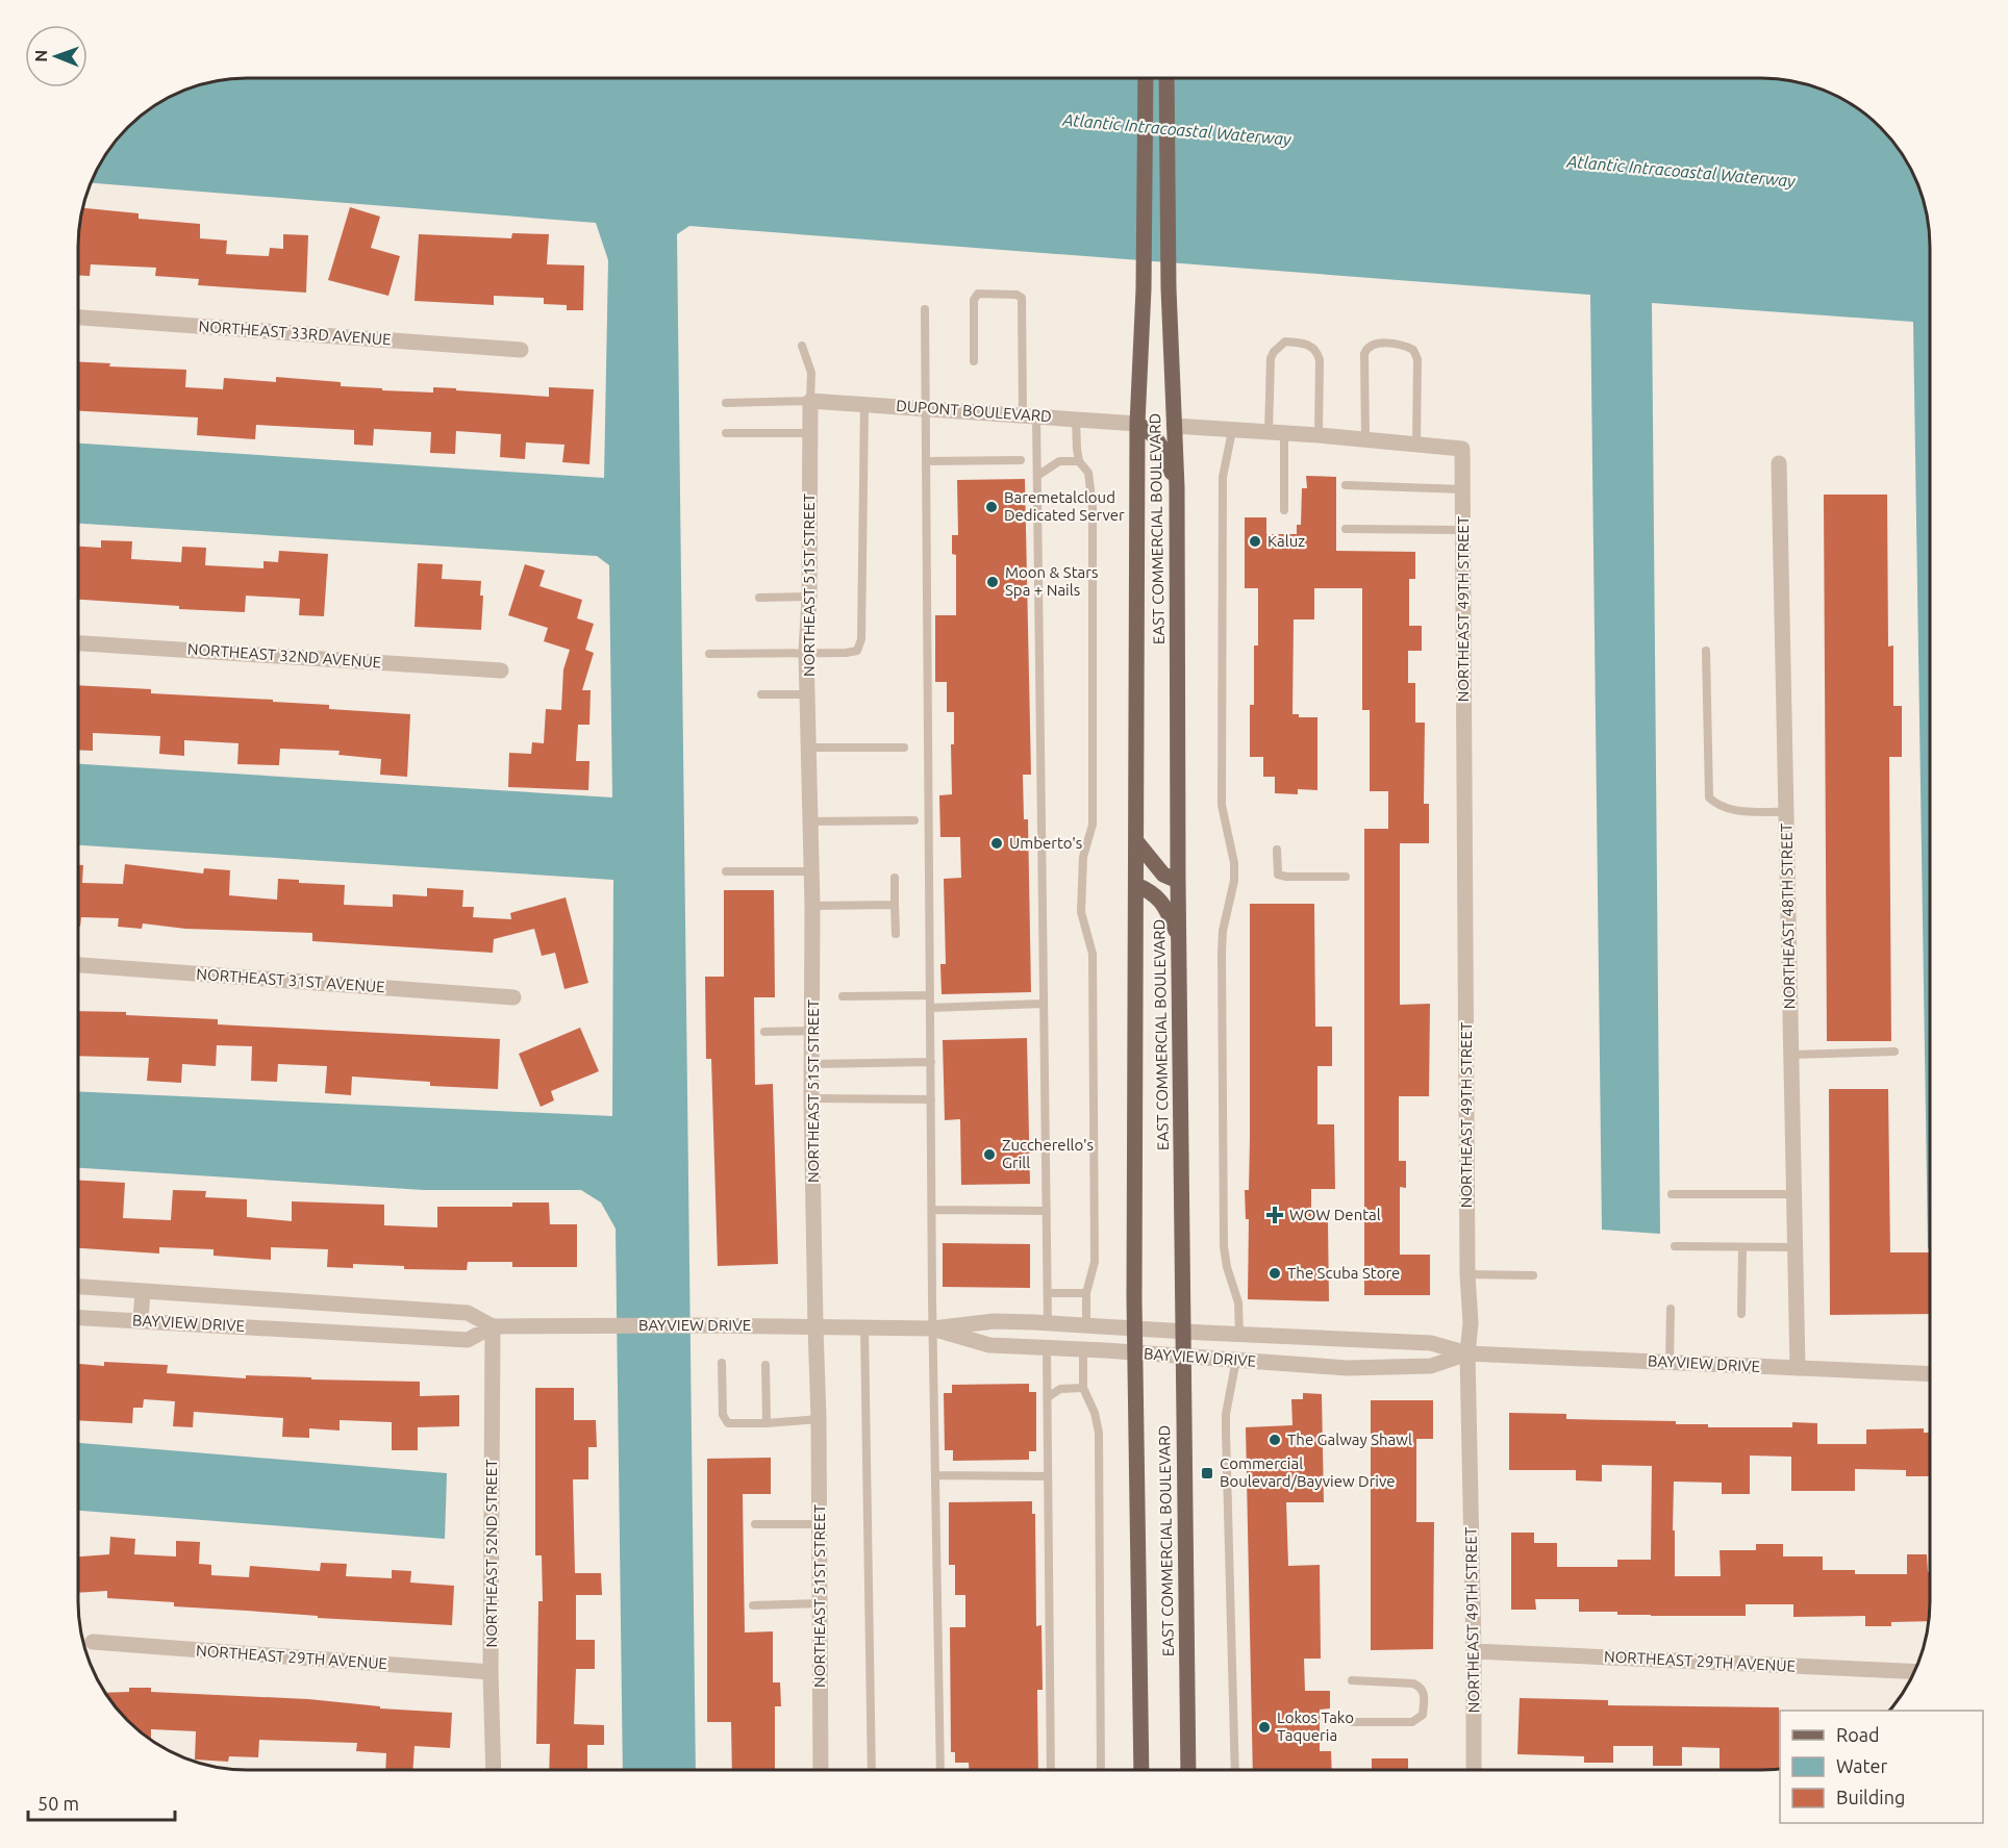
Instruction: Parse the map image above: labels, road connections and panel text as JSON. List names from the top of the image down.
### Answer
{
  "streets": {
    "main road": ["EAST COMMERCIAL BOULEVARD"],
    "street": [
      "NORTHEAST 33RD AVENUE",
      "DUPONT BOULEVARD",
      "NORTHEAST 51ST STREET",
      "NORTHEAST 49TH STREET",
      "NORTHEAST 32ND AVENUE",
      "NORTHEAST 48TH STREET",
      "NORTHEAST 31ST AVENUE",
      "BAYVIEW DRIVE",
      "NORTHEAST 52ND STREET",
      "NORTHEAST 29TH AVENUE"
    ]
  },
  "crossings": [
    ["DUPONT BOULEVARD", "EAST COMMERCIAL BOULEVARD"],
    ["DUPONT BOULEVARD", "NORTHEAST 51ST STREET"],
    ["EAST COMMERCIAL BOULEVARD", "BAYVIEW DRIVE"],
    ["NORTHEAST 51ST STREET", "BAYVIEW DRIVE"],
    ["NORTHEAST 49TH STREET", "BAYVIEW DRIVE"],
    ["NORTHEAST 49TH STREET", "NORTHEAST 29TH AVENUE"],
    ["NORTHEAST 48TH STREET", "BAYVIEW DRIVE"],
    ["BAYVIEW DRIVE", "NORTHEAST 52ND STREET"],
    ["NORTHEAST 52ND STREET", "NORTHEAST 29TH AVENUE"]
  ],
  "water": ["Atlantic Intracoastal Waterway"],
  "places": {
    "other": [
      "Baremetalcloud Dedicated Server",
      "Kaluz",
      "Moon & Stars Spa + Nails",
      "Umberto's",
      "Zuccherello's Grill",
      "The Scuba Store",
      "The Galway Shawl",
      "Lokos Tako Taqueria"
    ],
    "health": ["WOW Dental"],
    "transit": ["Commercial Boulevard/Bayview Drive"]
  },
  "legend": ["Road", "Water", "Building"],
  "scale_bar": "50 m",
  "north": "left"
}
